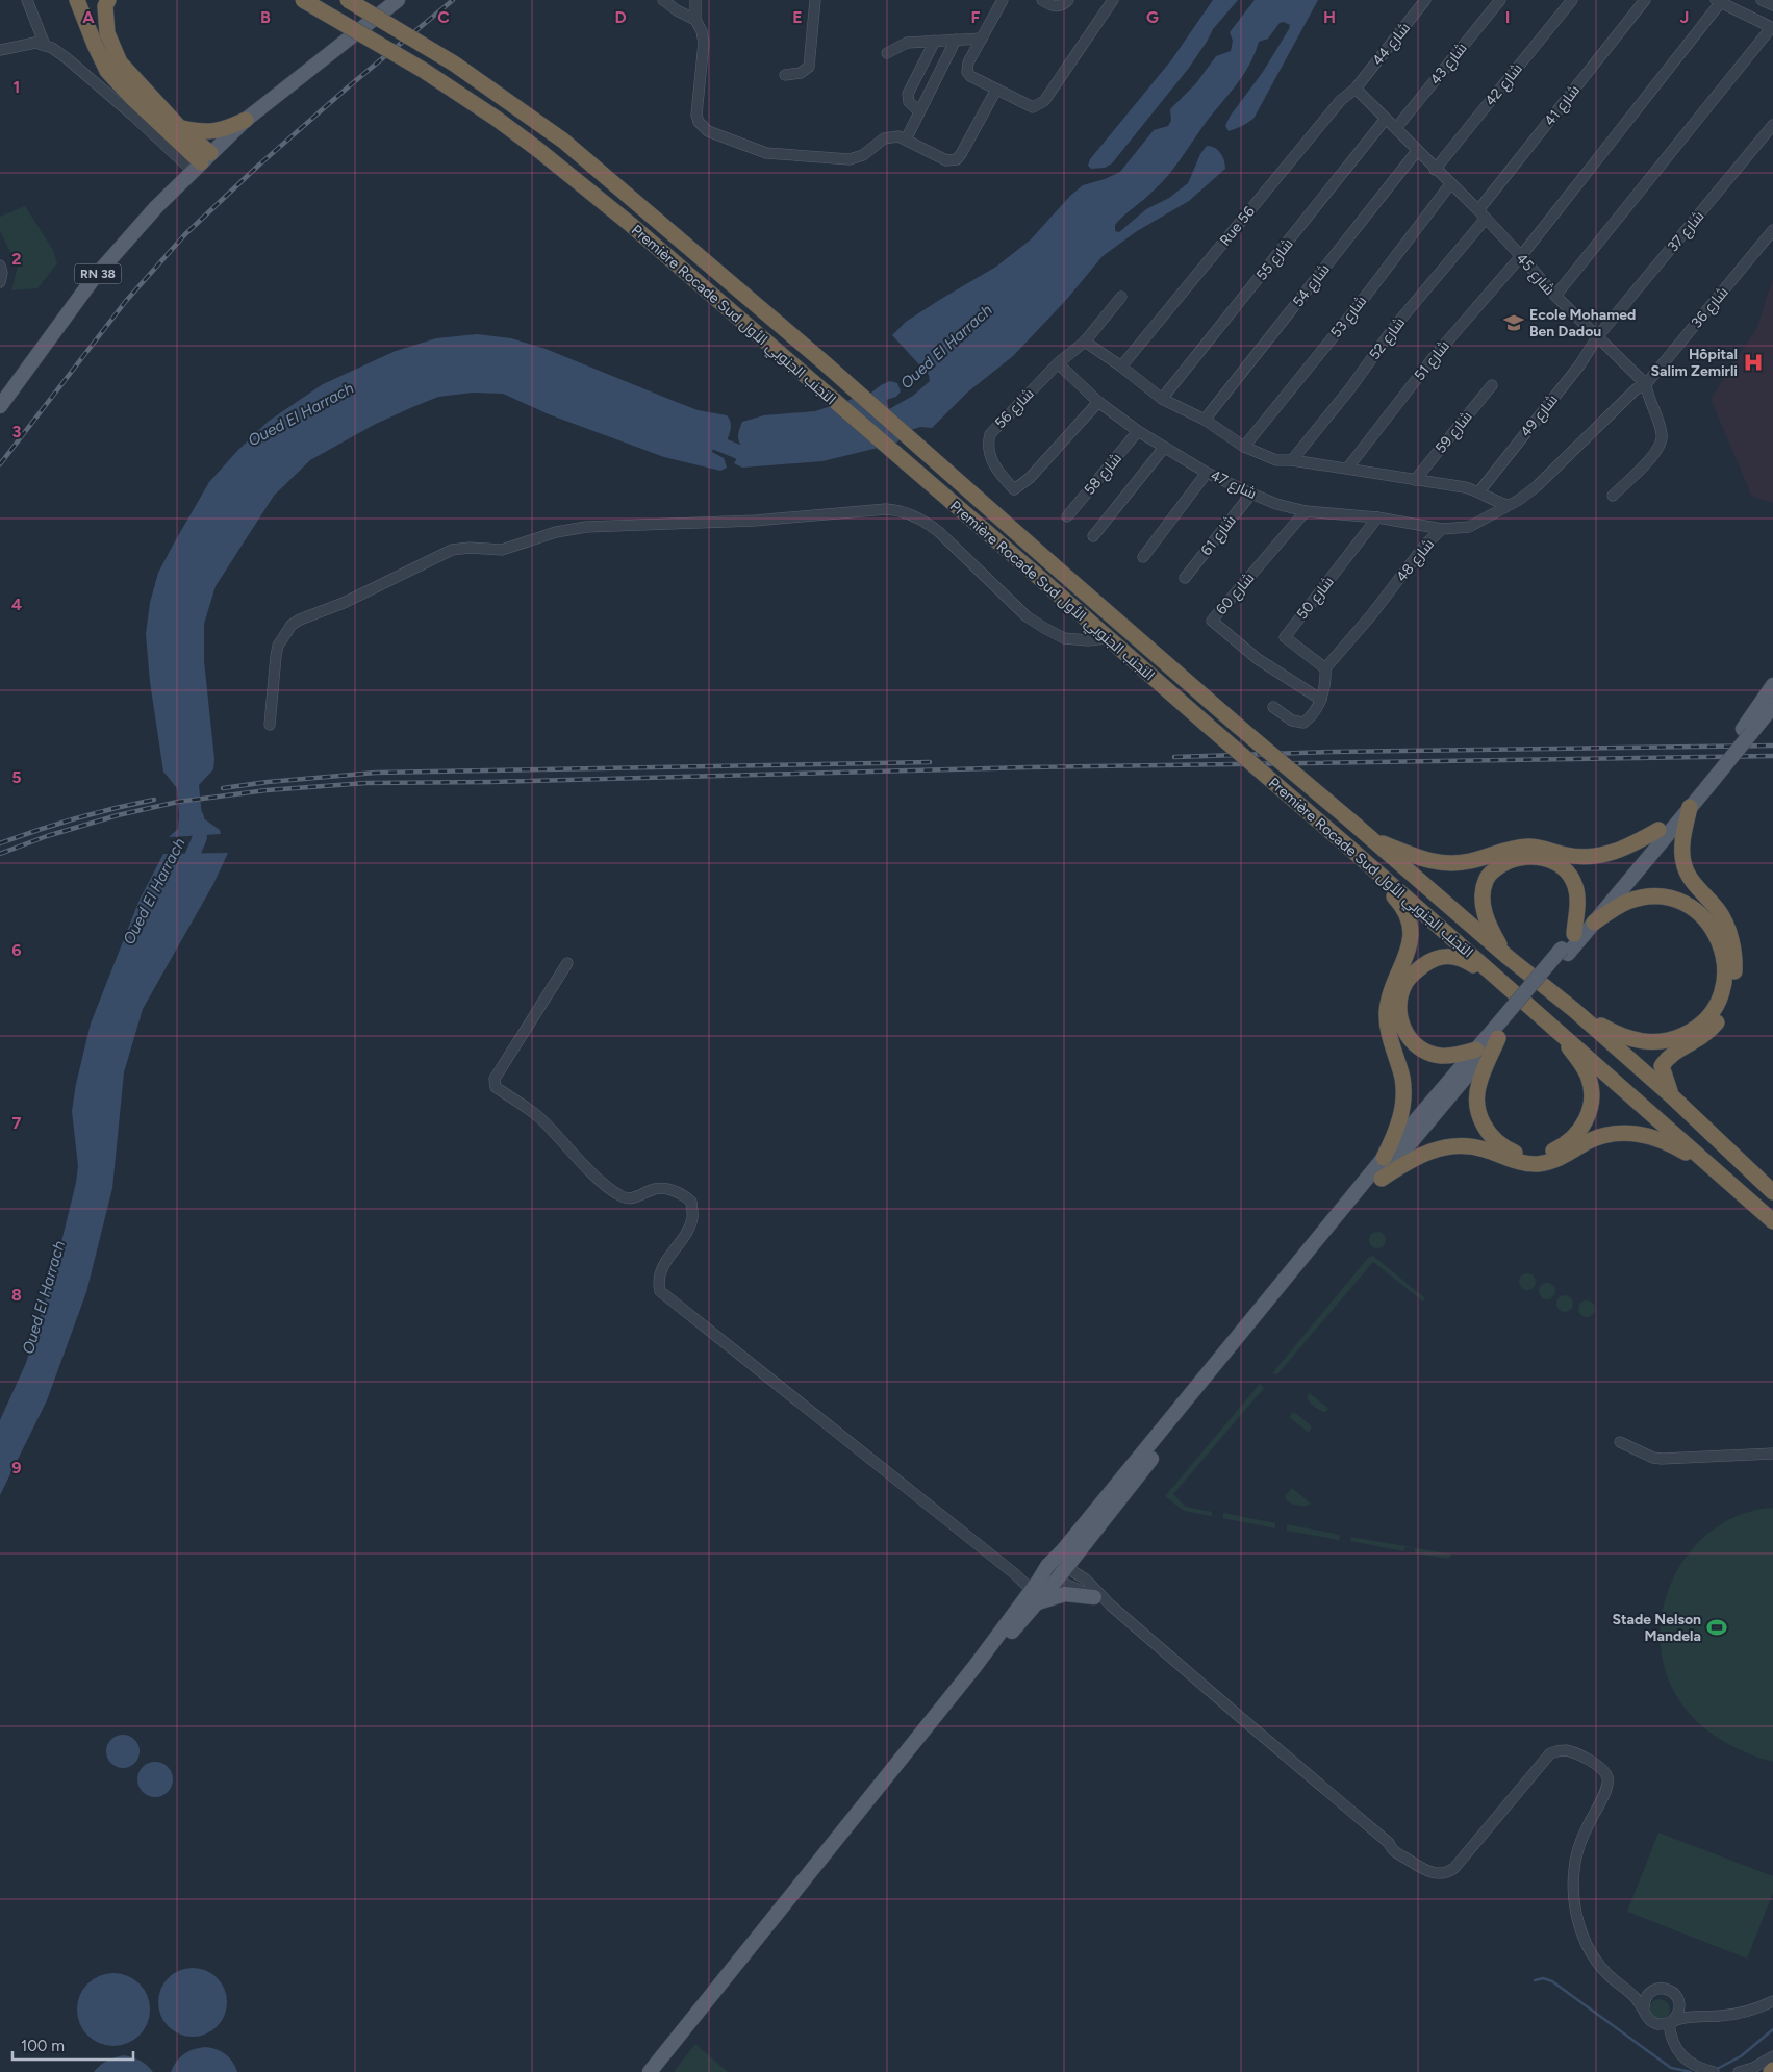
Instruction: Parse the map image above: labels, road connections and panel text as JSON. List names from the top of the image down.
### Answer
{
  "streets": {
    "highway": ["Première Rocade Sud التجنب الجنوبي الأول"],
    "main road": ["RN 38"],
    "street": [
      "شارع 44",
      "شارع 43",
      "شارع 42",
      "شارع 41",
      "Rue 56",
      "شارع 37",
      "شارع 55",
      "شارع 45",
      "شارع 54",
      "شارع 36",
      "شارع 53",
      "شارع 52",
      "شارع 51",
      "شارع 56",
      "شارع 49",
      "شارع 59",
      "شارع 58",
      "شارع 47",
      "شارع 61",
      "شارع 48",
      "شارع 60",
      "شارع 50"
    ]
  },
  "crossings": [
    ["شارع 44", "Rue 56"],
    ["شارع 44", "شارع 45"],
    ["شارع 43", "شارع 45"],
    ["شارع 42", "شارع 45"],
    ["شارع 41", "شارع 45"],
    ["Rue 56", "شارع 45"],
    ["شارع 37", "شارع 45"],
    ["شارع 37", "شارع 49"],
    ["شارع 55", "شارع 45"],
    ["شارع 45", "شارع 54"],
    ["شارع 45", "شارع 36"],
    ["شارع 45", "شارع 53"],
    ["شارع 45", "شارع 52"],
    ["شارع 45", "شارع 51"],
    ["شارع 45", "شارع 49"],
    ["شارع 45", "شارع 48"],
    ["شارع 36", "شارع 48"],
    ["شارع 56", "شارع 47"],
    ["شارع 58", "شارع 47"],
    ["شارع 47", "شارع 61"],
    ["شارع 47", "شارع 48"],
    ["شارع 47", "شارع 60"],
    ["شارع 47", "شارع 50"],
    ["شارع 48", "شارع 50"]
  ],
  "water": ["Oued El Harrach"],
  "places": {
    "school or university": ["Ecole Mohamed Ben Dadou"],
    "hospital": ["Hôpital Salim Zemirli"],
    "sports": ["Stade Nelson Mandela"]
  },
  "scale_bar": "100 m",
  "grid": {
    "columns": [
      "A",
      "B",
      "C",
      "D",
      "E",
      "F",
      "G",
      "H",
      "I",
      "J"
    ],
    "rows": [
      "1",
      "2",
      "3",
      "4",
      "5",
      "6",
      "7",
      "8",
      "9"
    ]
  }
}
